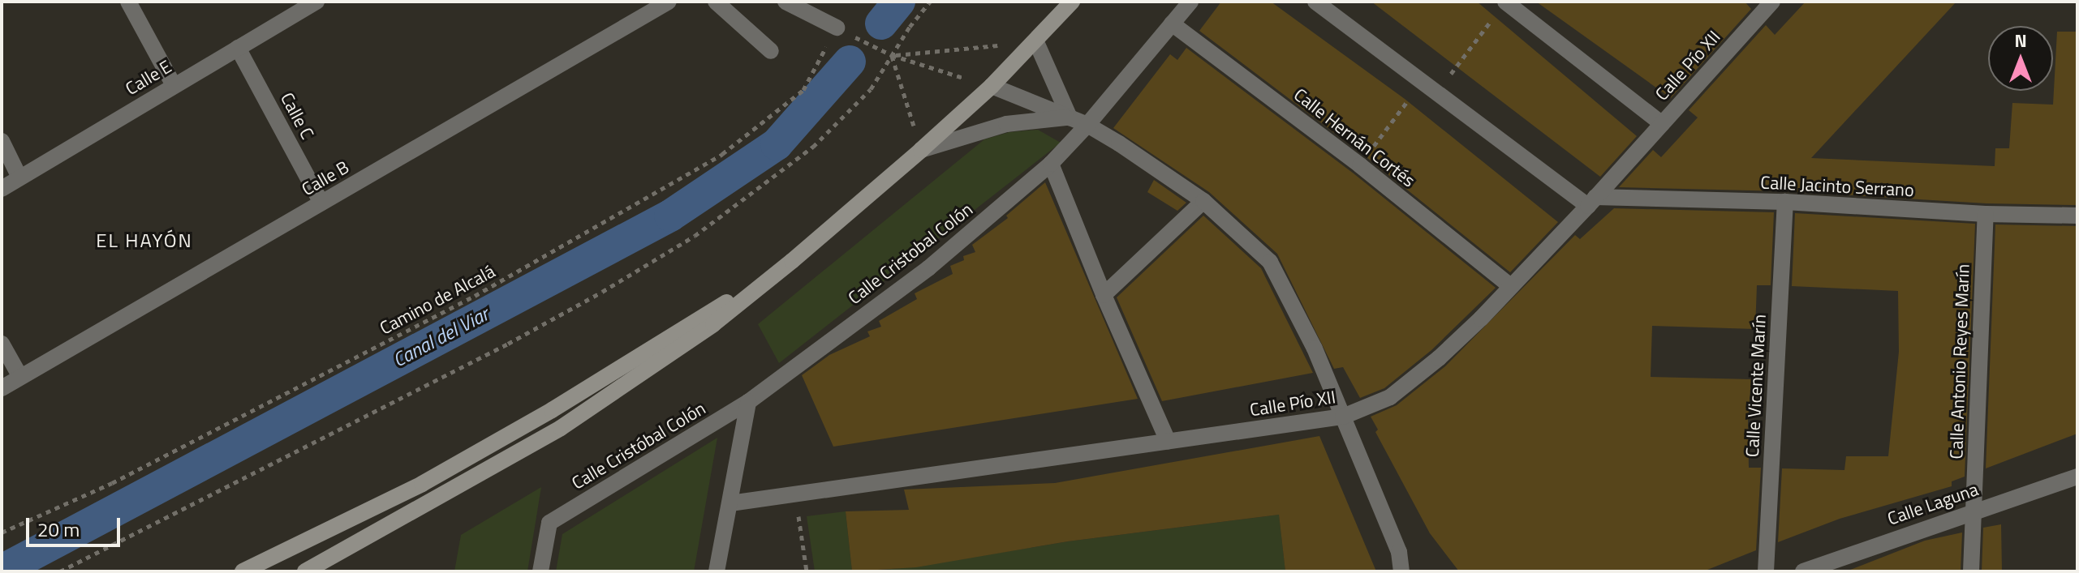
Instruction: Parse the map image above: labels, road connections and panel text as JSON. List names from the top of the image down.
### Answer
{
  "streets": {
    "street": [
      "Calle Pío XII",
      "Calle E",
      "Calle C",
      "Calle Hernán Cortés",
      "Calle B",
      "Calle Jacinto Serrano",
      "Calle Cristobal Colón",
      "Calle Antonio Reyes Marín",
      "Calle Vicente Marín",
      "Calle Cristóbal Colón",
      "Calle Laguna"
    ],
    "path": ["Camino de Alcalá"]
  },
  "crossings": [
    ["Calle Pío XII", "Calle Hernán Cortés"],
    ["Calle Pío XII", "Calle Jacinto Serrano"],
    ["Calle E", "Calle C"],
    ["Calle C", "Calle B"],
    ["Calle Hernán Cortés", "Calle Cristobal Colón"],
    ["Calle Jacinto Serrano", "Calle Antonio Reyes Marín"],
    ["Calle Jacinto Serrano", "Calle Vicente Marín"],
    ["Calle Cristobal Colón", "Calle Cristóbal Colón"],
    ["Calle Antonio Reyes Marín", "Calle Laguna"]
  ],
  "districts": ["EL HAYÓN"],
  "water": ["Canal del Viar"],
  "scale_bar": "20 m",
  "north": "top"
}
